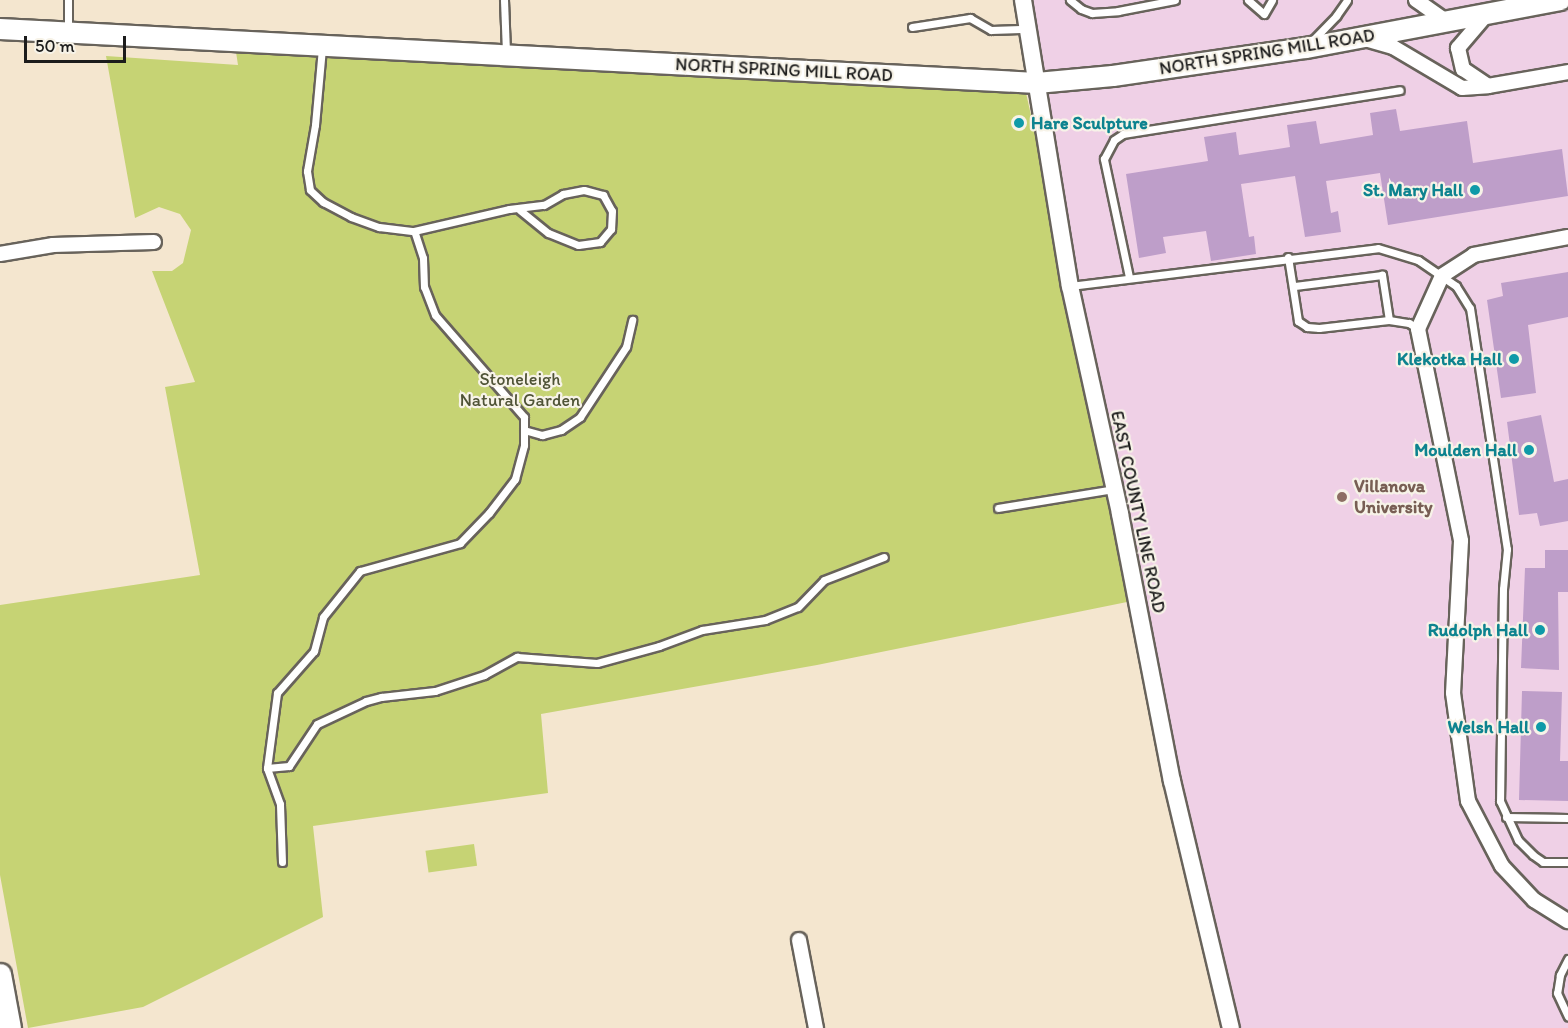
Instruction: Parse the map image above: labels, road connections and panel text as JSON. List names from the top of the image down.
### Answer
{
  "streets": {
    "main road": ["NORTH SPRING MILL ROAD"],
    "street": ["EAST COUNTY LINE ROAD"]
  },
  "crossings": [
    ["NORTH SPRING MILL ROAD", "EAST COUNTY LINE ROAD"]
  ],
  "parks": ["Stoneleigh Natural Garden"],
  "places": [
    "Hare Sculpture",
    "St. Mary Hall",
    "Klekotka Hall",
    "Moulden Hall",
    "Villanova University",
    "Rudolph Hall",
    "Welsh Hall"
  ],
  "scale_bar": "50 m"
}
